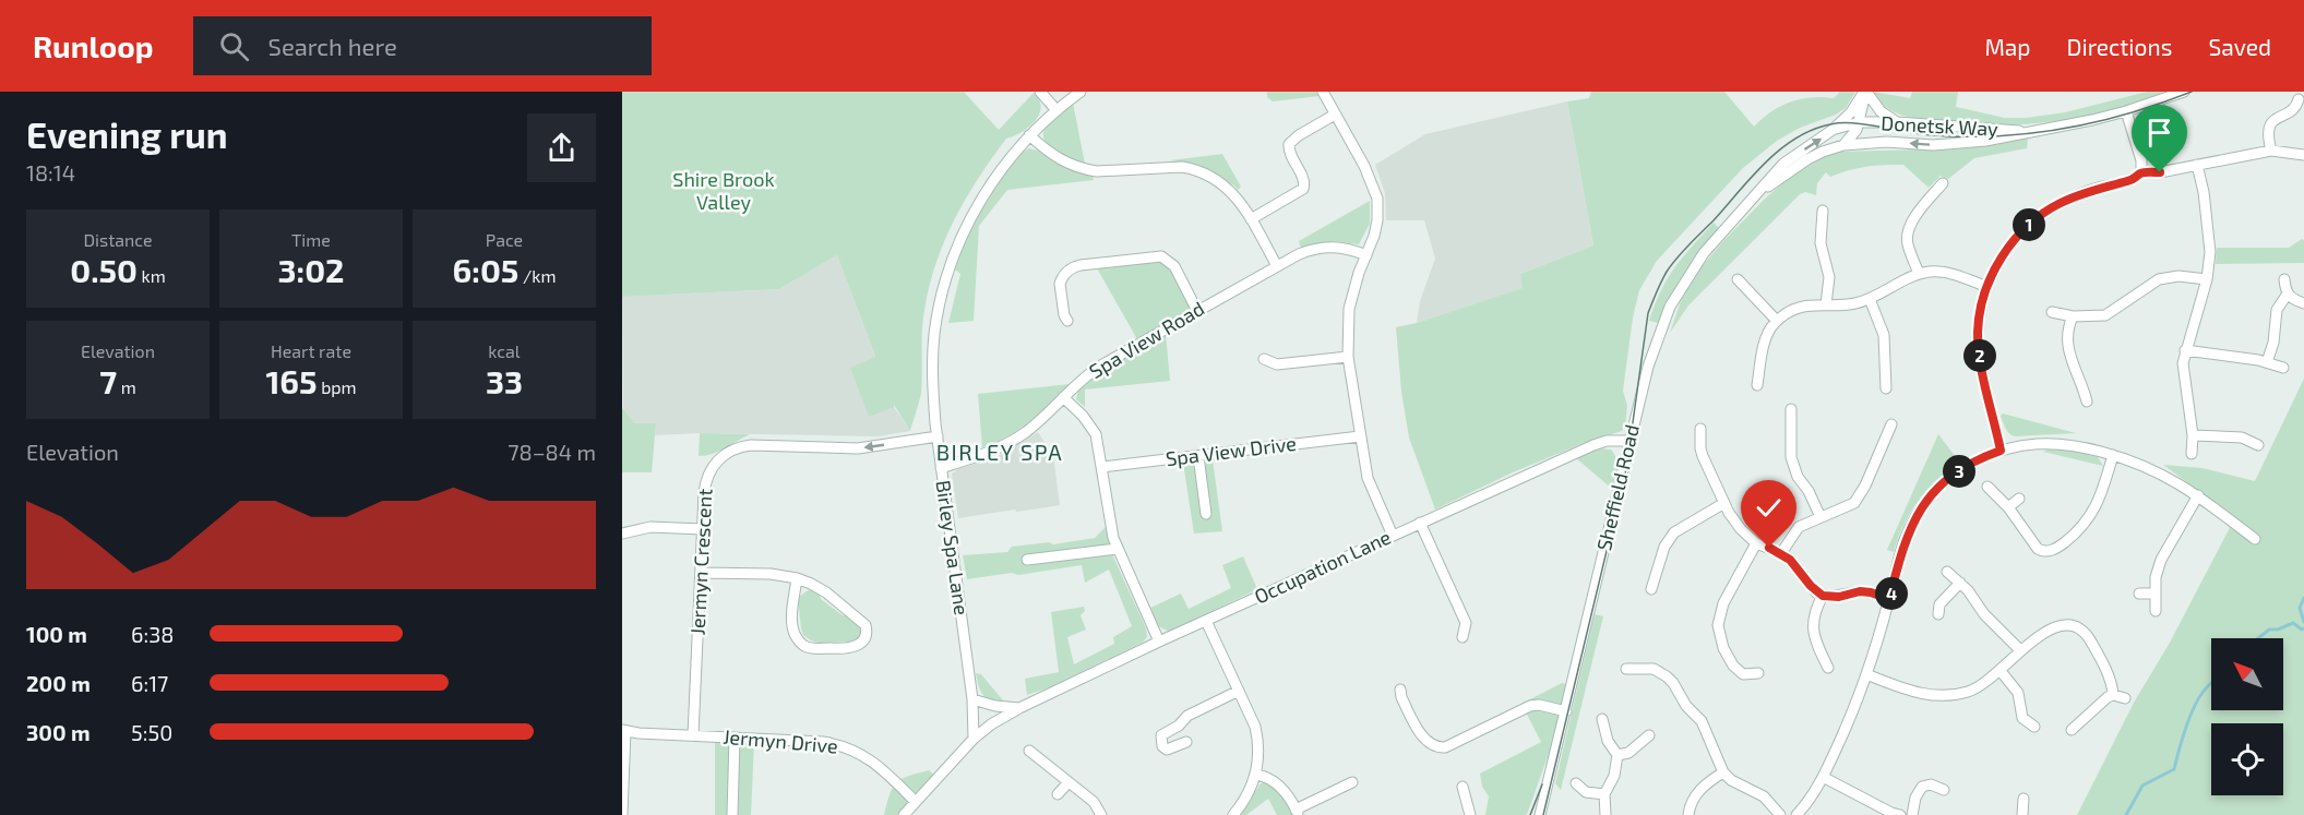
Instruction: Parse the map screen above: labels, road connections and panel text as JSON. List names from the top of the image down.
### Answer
{
  "streets": {
    "street": [
      "Donetsk Way",
      "Spa View Road",
      "Spa View Drive",
      "Sheffield Road",
      "Birley Spa Lane",
      "Jermyn Crescent",
      "Occupation Lane",
      "Jermyn Drive"
    ]
  },
  "crossings": [
    ["Donetsk Way", "Sheffield Road"],
    ["Spa View Road", "Birley Spa Lane"],
    ["Sheffield Road", "Occupation Lane"],
    ["Birley Spa Lane", "Jermyn Crescent"],
    ["Birley Spa Lane", "Occupation Lane"],
    ["Jermyn Crescent", "Jermyn Drive"],
    ["Occupation Lane", "Jermyn Drive"]
  ],
  "one_way": ["Jermyn Crescent"],
  "districts": ["BIRLEY SPA"],
  "parks": ["Shire Brook Valley"],
  "north": "top left",
  "page": {
    "header": "Runloop",
    "search": "Search here",
    "nav": ["Map", "Directions", "Saved"],
    "heading": ["Evening run", "18:14"],
    "stats": [
      ["Distance", "0.50 km"],
      ["Time", "3:02"],
      ["Pace", "6:05 /km"],
      ["Elevation", "7 m"],
      ["Heart rate", "165 bpm"],
      ["kcal", "33"]
    ],
    "pins": [
      "1",
      "2",
      "3",
      "4"
    ],
    "chart": ["Elevation", "78–84 m"],
    "list": [
      {
        "name": "100 m",
        "note": "6:38"
      },
      {
        "name": "200 m",
        "note": "6:17"
      },
      {
        "name": "300 m",
        "note": "5:50"
      }
    ]
  }
}
